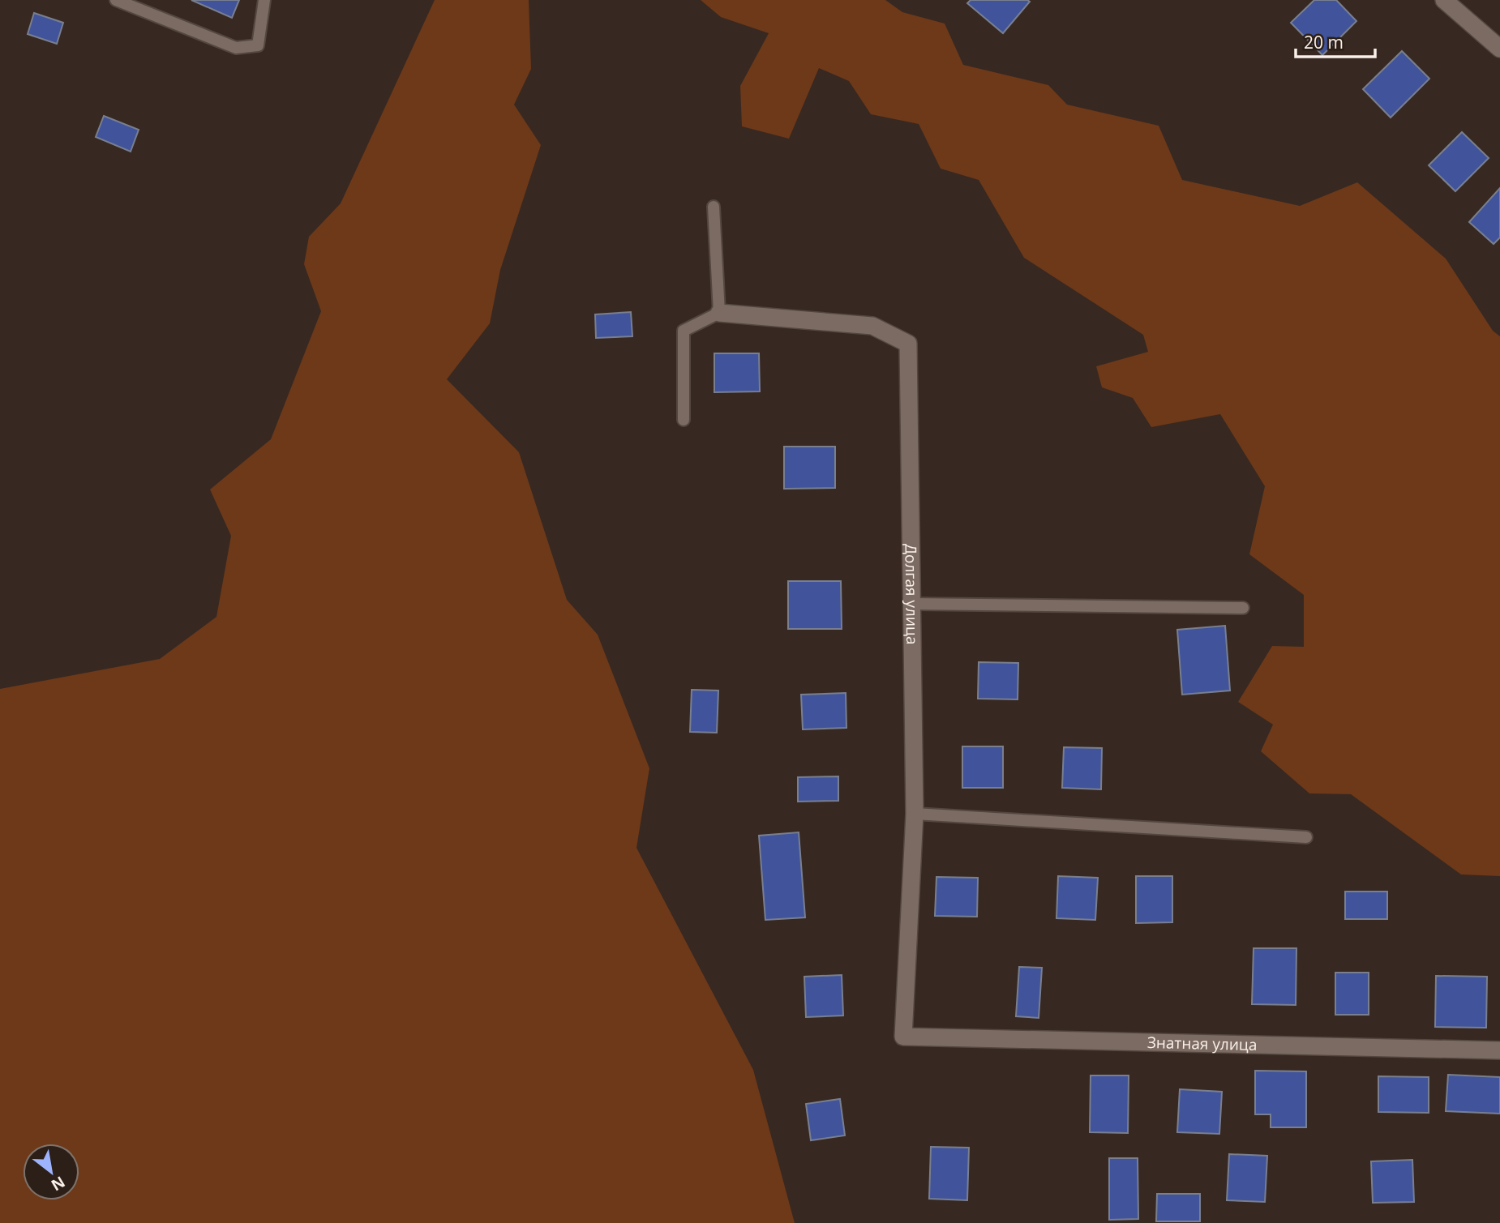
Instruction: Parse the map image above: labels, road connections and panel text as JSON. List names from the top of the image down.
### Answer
{
  "streets": {
    "street": ["Долгая улица", "Знатная улица"]
  },
  "crossings": [
    ["Долгая улица", "Знатная улица"]
  ],
  "scale_bar": "20 m",
  "north": "bottom right"
}
